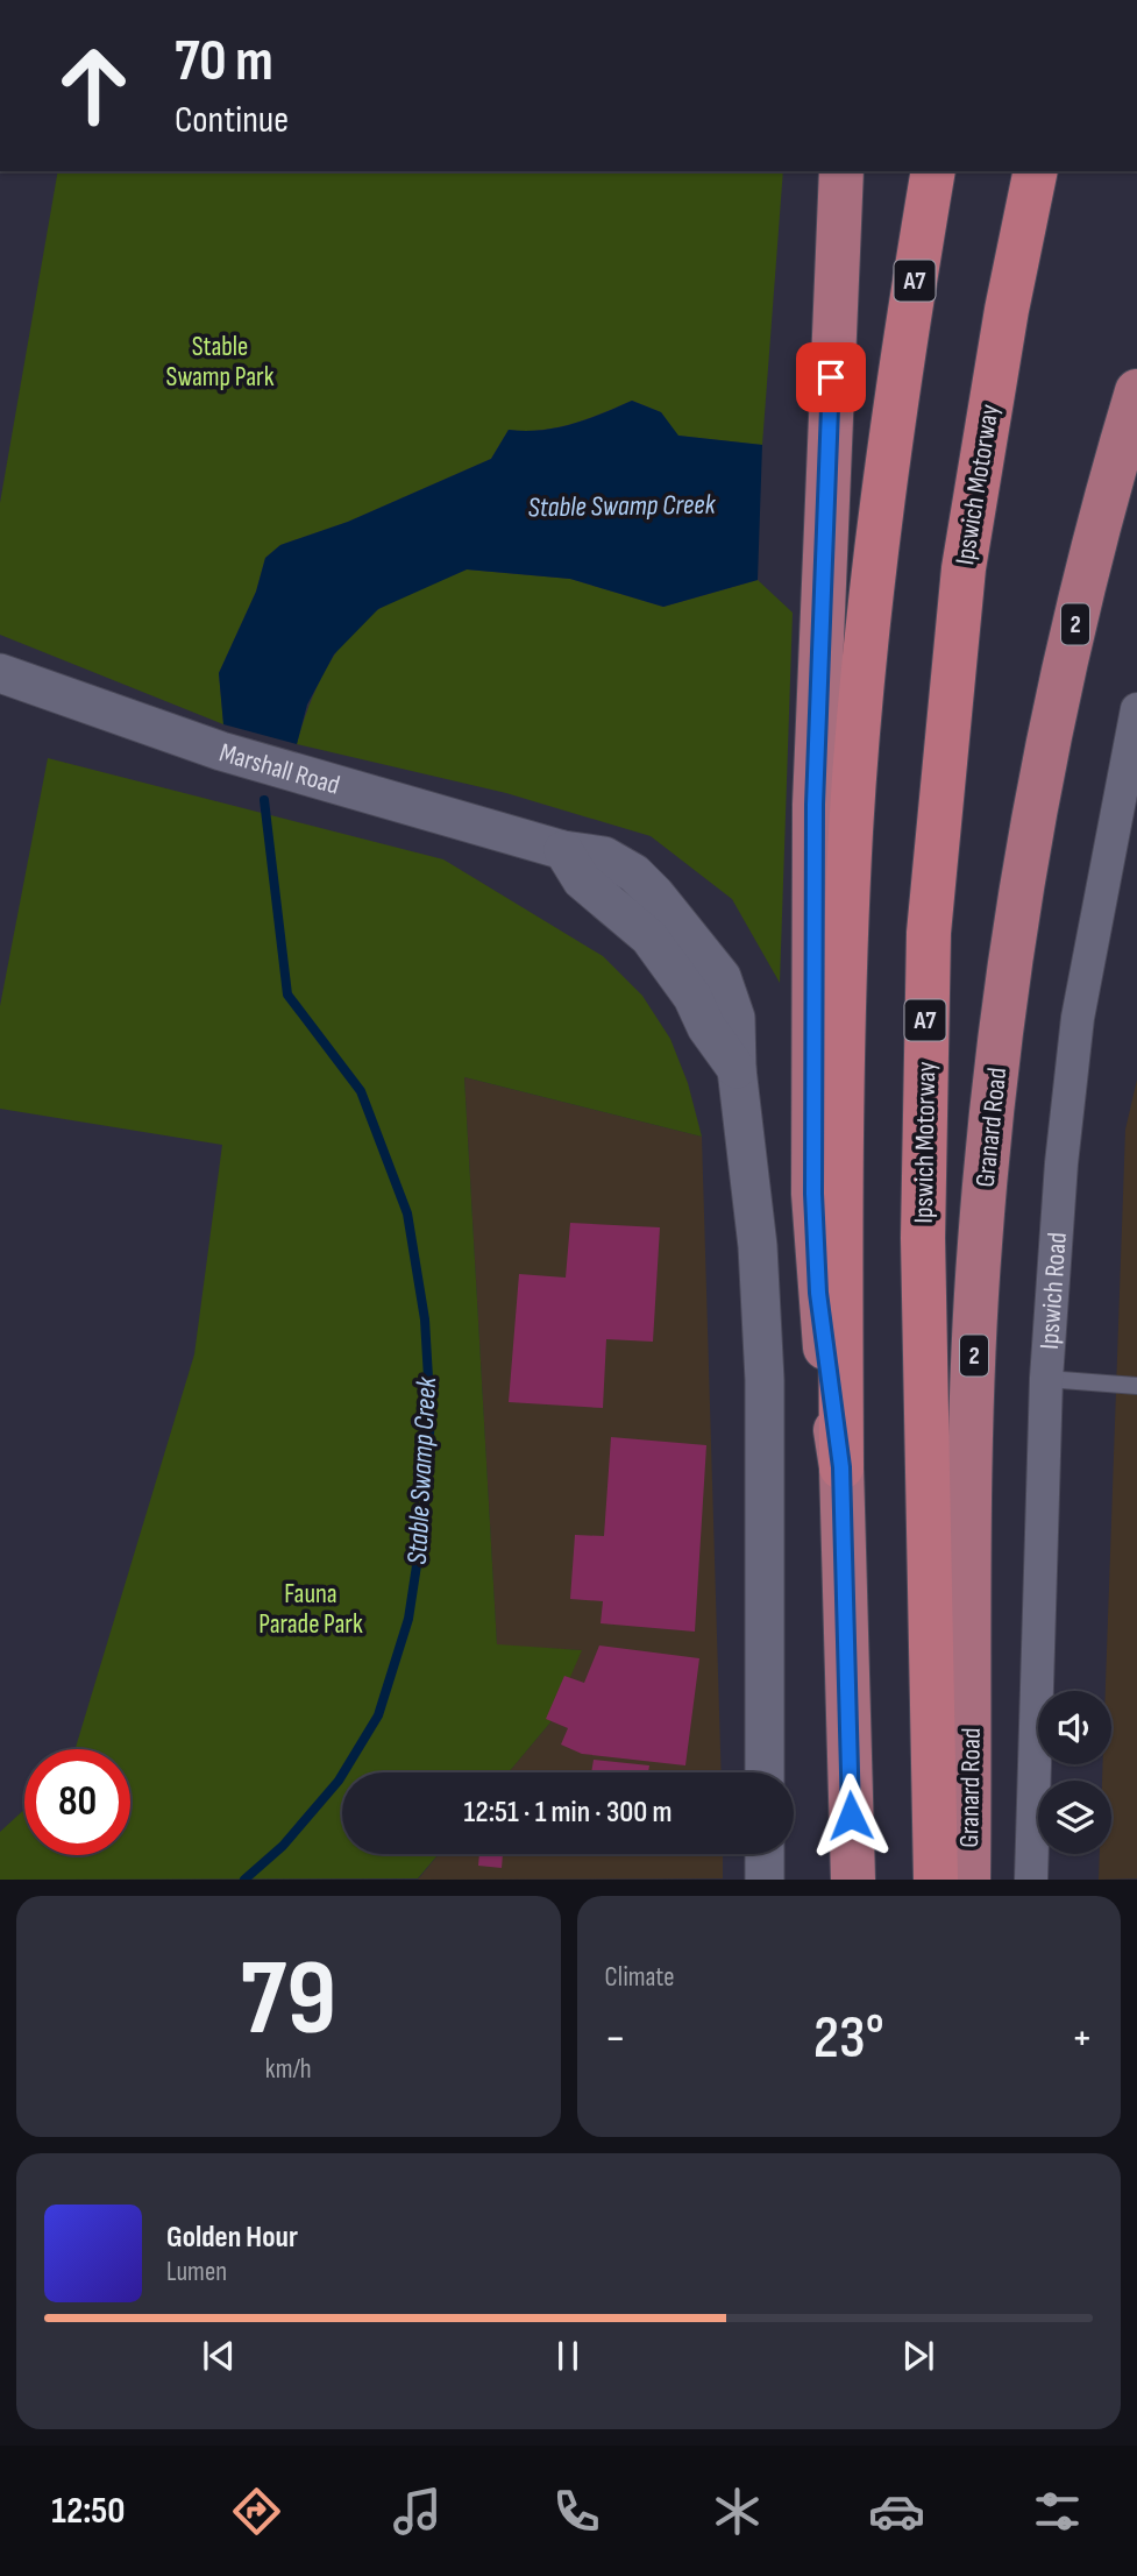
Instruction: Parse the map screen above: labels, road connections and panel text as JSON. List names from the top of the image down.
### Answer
{
  "streets": {
    "highway": [
      "A7",
      "Ipswich Motorway",
      "2",
      "Granard Road"
    ],
    "street": ["Marshall Road", "Ipswich Road"]
  },
  "water": ["Stable Swamp Creek"],
  "parks": ["Stable Swamp Park", "Fauna Parade Park"],
  "page": {
    "turn": ["70 m", "Continue"],
    "limit": "80",
    "trip": "12:51 · 1 min · 300 m",
    "tile": [
      ["79", "km/h"],
      "Climate"
    ],
    "heat": ["−", "23°", "+"],
    "song": ["Golden Hour", "Lumen"],
    "tabs": "12:50"
  }
}
